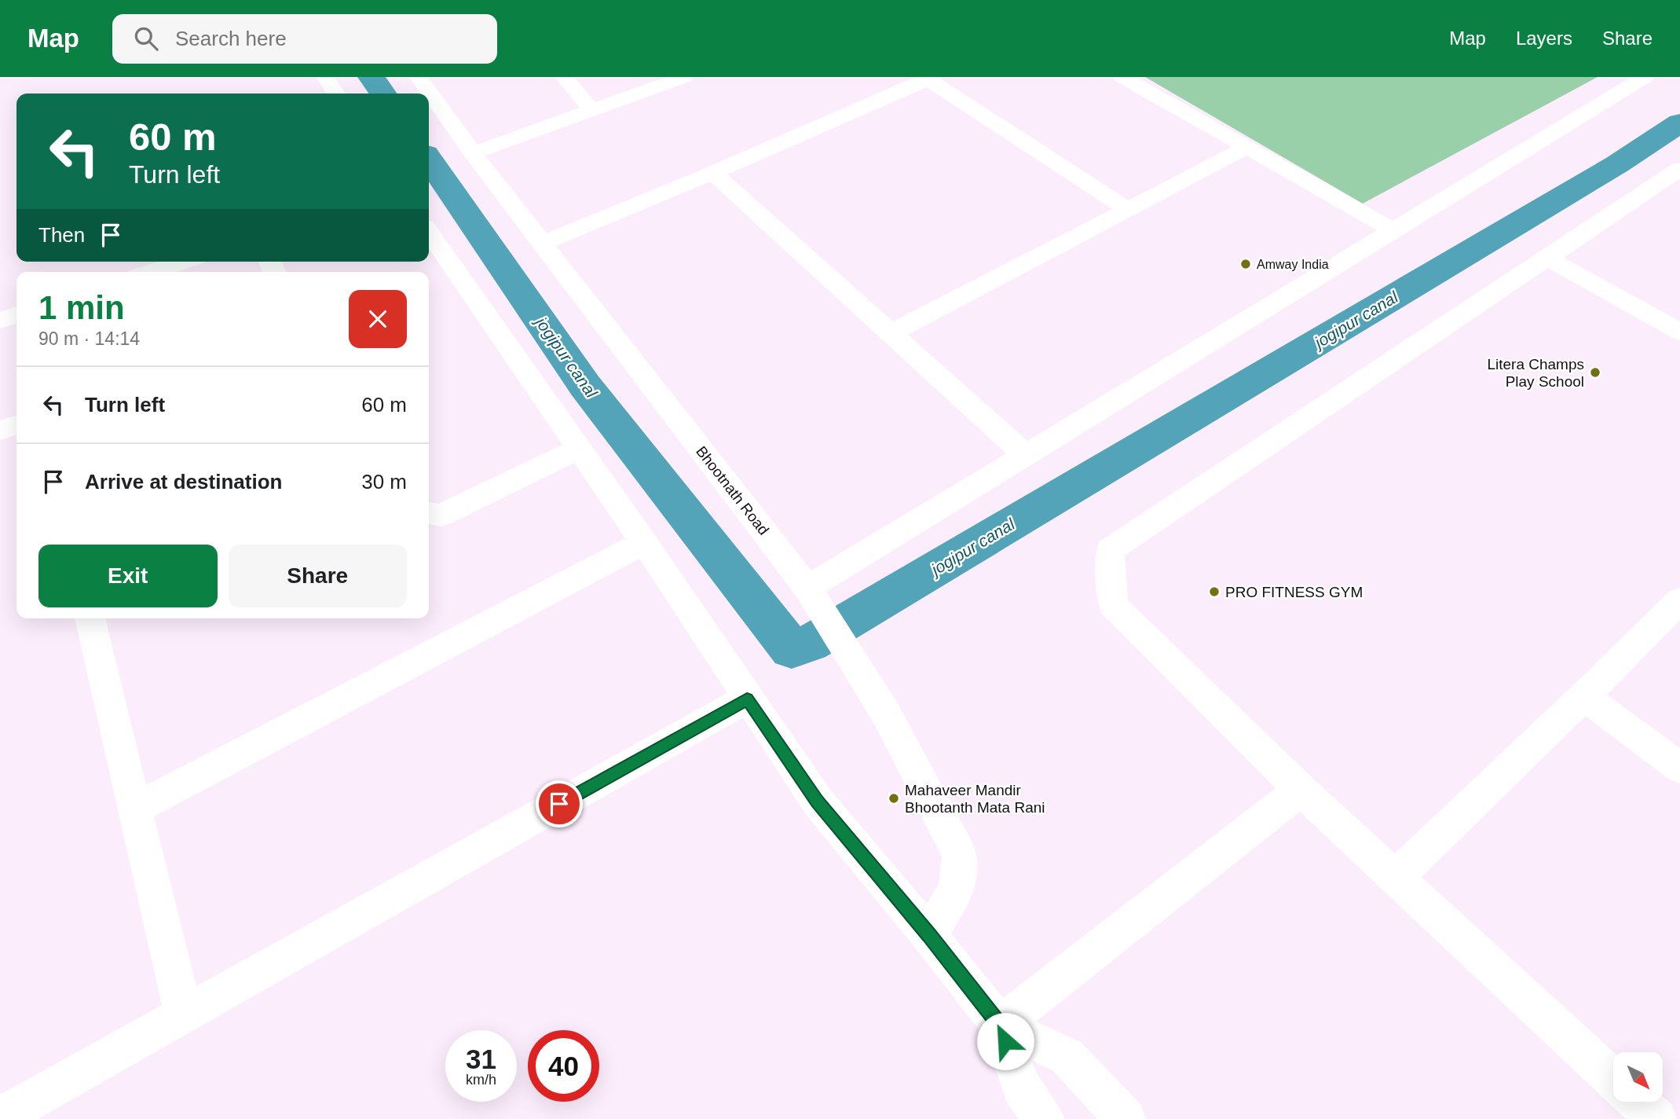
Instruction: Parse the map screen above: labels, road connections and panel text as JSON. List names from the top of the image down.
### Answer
{
  "streets": {
    "street": ["Bhootnath Road"]
  },
  "water": ["jogipur canal"],
  "places": [
    "Amway India",
    "Litera Champs Play School",
    "PRO FITNESS GYM",
    "Mahaveer Mandir Bhootanth Mata Rani"
  ],
  "north": "bottom right",
  "page": {
    "header": "Map",
    "search": "Search here",
    "nav": ["Map", "Layers", "Share"],
    "turn": ["60 m", "Turn left"],
    "then": "Then",
    "heading": ["1 min", "90 m · 14:14"],
    "list": [
      {
        "name": "Turn left",
        "value": "60 m"
      },
      {
        "name": "Arrive at destination",
        "value": "30 m"
      }
    ],
    "buttons": ["Exit", "Share"],
    "speed": "31 km/h",
    "limit": "40"
  }
}
